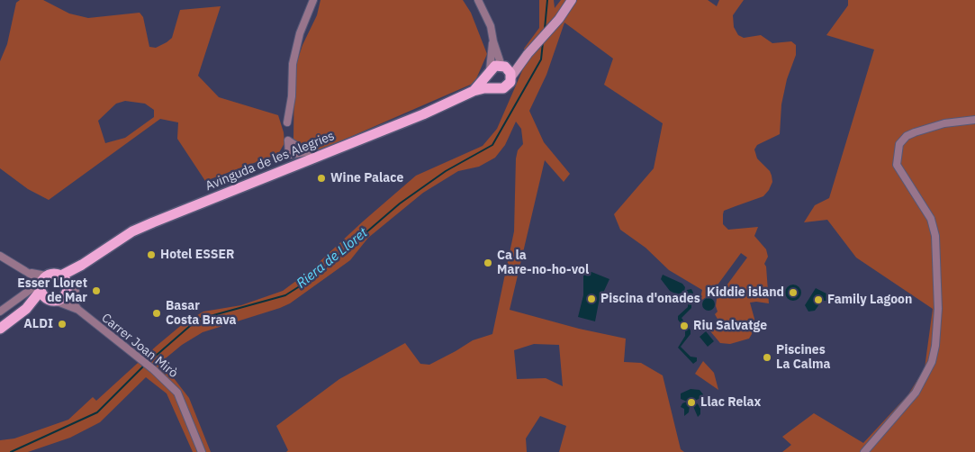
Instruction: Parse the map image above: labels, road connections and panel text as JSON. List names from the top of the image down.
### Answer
{
  "streets": {
    "main road": ["Avinguda de les Alegries"],
    "street": ["Carrer Joan Mirò"]
  },
  "crossings": [
    ["Avinguda de les Alegries", "Carrer Joan Mirò"]
  ],
  "water": ["Riera de Lloret"],
  "places": [
    "Wine Palace",
    "Hotel ESSER",
    "Ca la Mare-no-ho-vol",
    "Esser Lloret de Mar",
    "Kiddie island",
    "Piscina d'onades",
    "Family Lagoon",
    "Basar Costa Brava",
    "ALDI",
    "Riu Salvatge",
    "Piscines La Calma",
    "Llac Relax"
  ]
}
